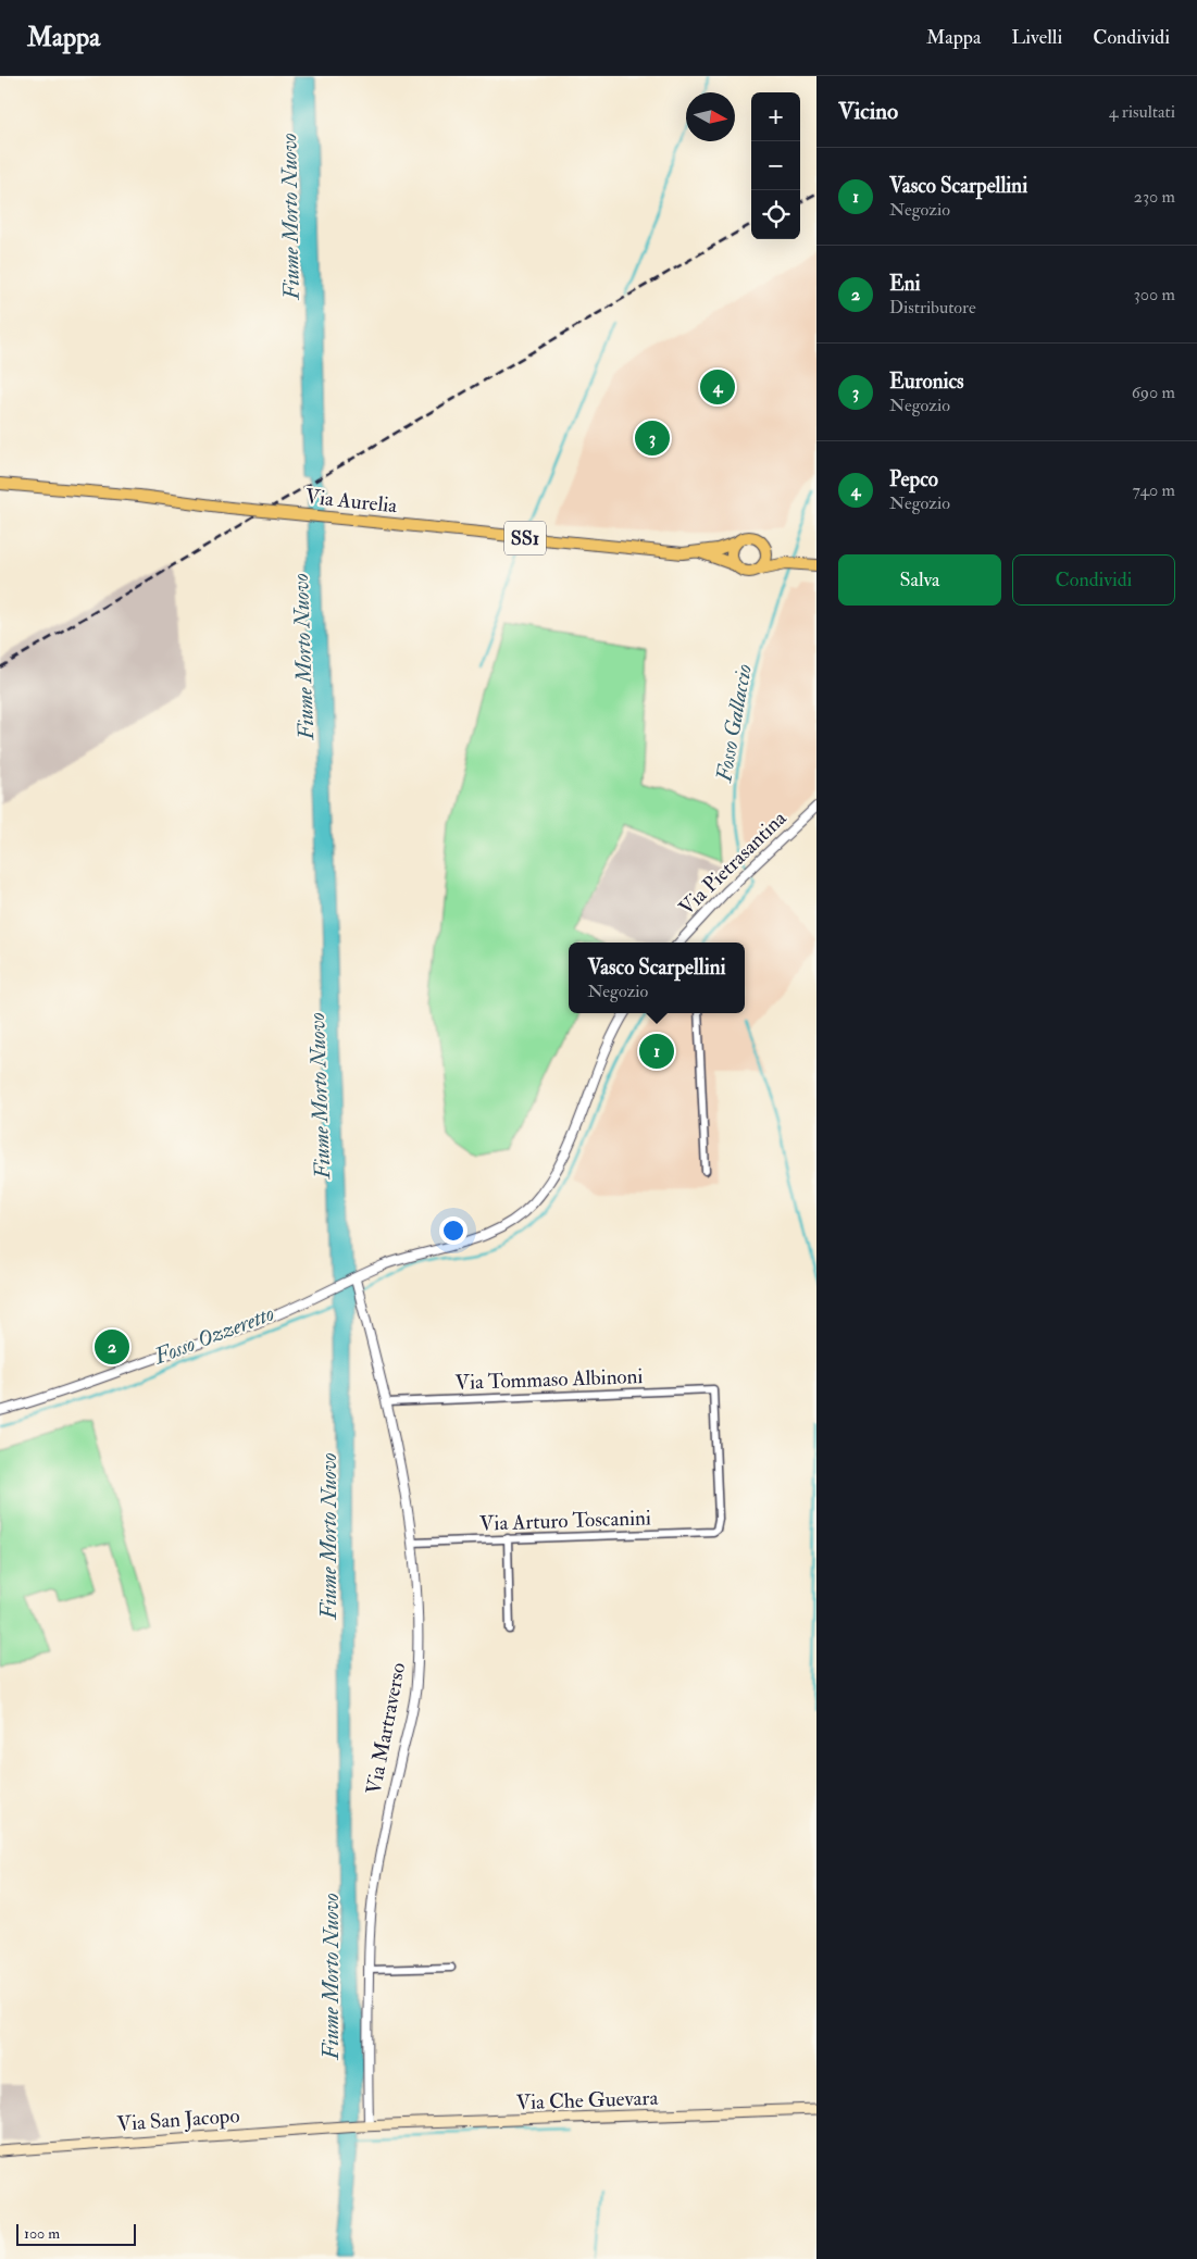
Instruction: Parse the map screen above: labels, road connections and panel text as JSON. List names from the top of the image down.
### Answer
{
  "streets": {
    "main road": [
      "Via Aurelia",
      "SS1",
      "Via Che Guevara",
      "Via San Jacopo"
    ],
    "street": [
      "Via Pietrasantina",
      "Via Tommaso Albinoni",
      "Via Arturo Toscanini",
      "Via Martraverso"
    ]
  },
  "crossings": [
    ["Via Aurelia", "SS1"],
    ["Via Tommaso Albinoni", "Via Arturo Toscanini"],
    ["Via Tommaso Albinoni", "Via Martraverso"],
    ["Via Arturo Toscanini", "Via Martraverso"],
    ["Via Martraverso", "Via Che Guevara"],
    ["Via Martraverso", "Via San Jacopo"],
    ["Via Che Guevara", "Via San Jacopo"]
  ],
  "water": ["Fiume Morto Nuovo", "Fosso Gallaccio", "Fosso Ozzeretto"],
  "scale_bar": "100 m",
  "north": "right",
  "page": {
    "header": "Mappa",
    "nav": ["Mappa", "Livelli", "Condividi"],
    "heading": ["Vicino", "4 risultati"],
    "map_buttons": ["+", "−"],
    "list": [
      {
        "mark": "1",
        "name": "Vasco Scarpellini",
        "note": "Negozio",
        "value": "230 m"
      },
      {
        "mark": "2",
        "name": "Eni",
        "note": "Distributore",
        "value": "300 m"
      },
      {
        "mark": "3",
        "name": "Euronics",
        "note": "Negozio",
        "value": "690 m"
      },
      {
        "mark": "4",
        "name": "Pepco",
        "note": "Negozio",
        "value": "740 m"
      }
    ],
    "pins": [
      "4",
      "3",
      "1",
      "2"
    ],
    "buttons": ["Salva", "Condividi"],
    "popup": ["Vasco Scarpellini", "Negozio"],
    "scale": "100 m"
  }
}
